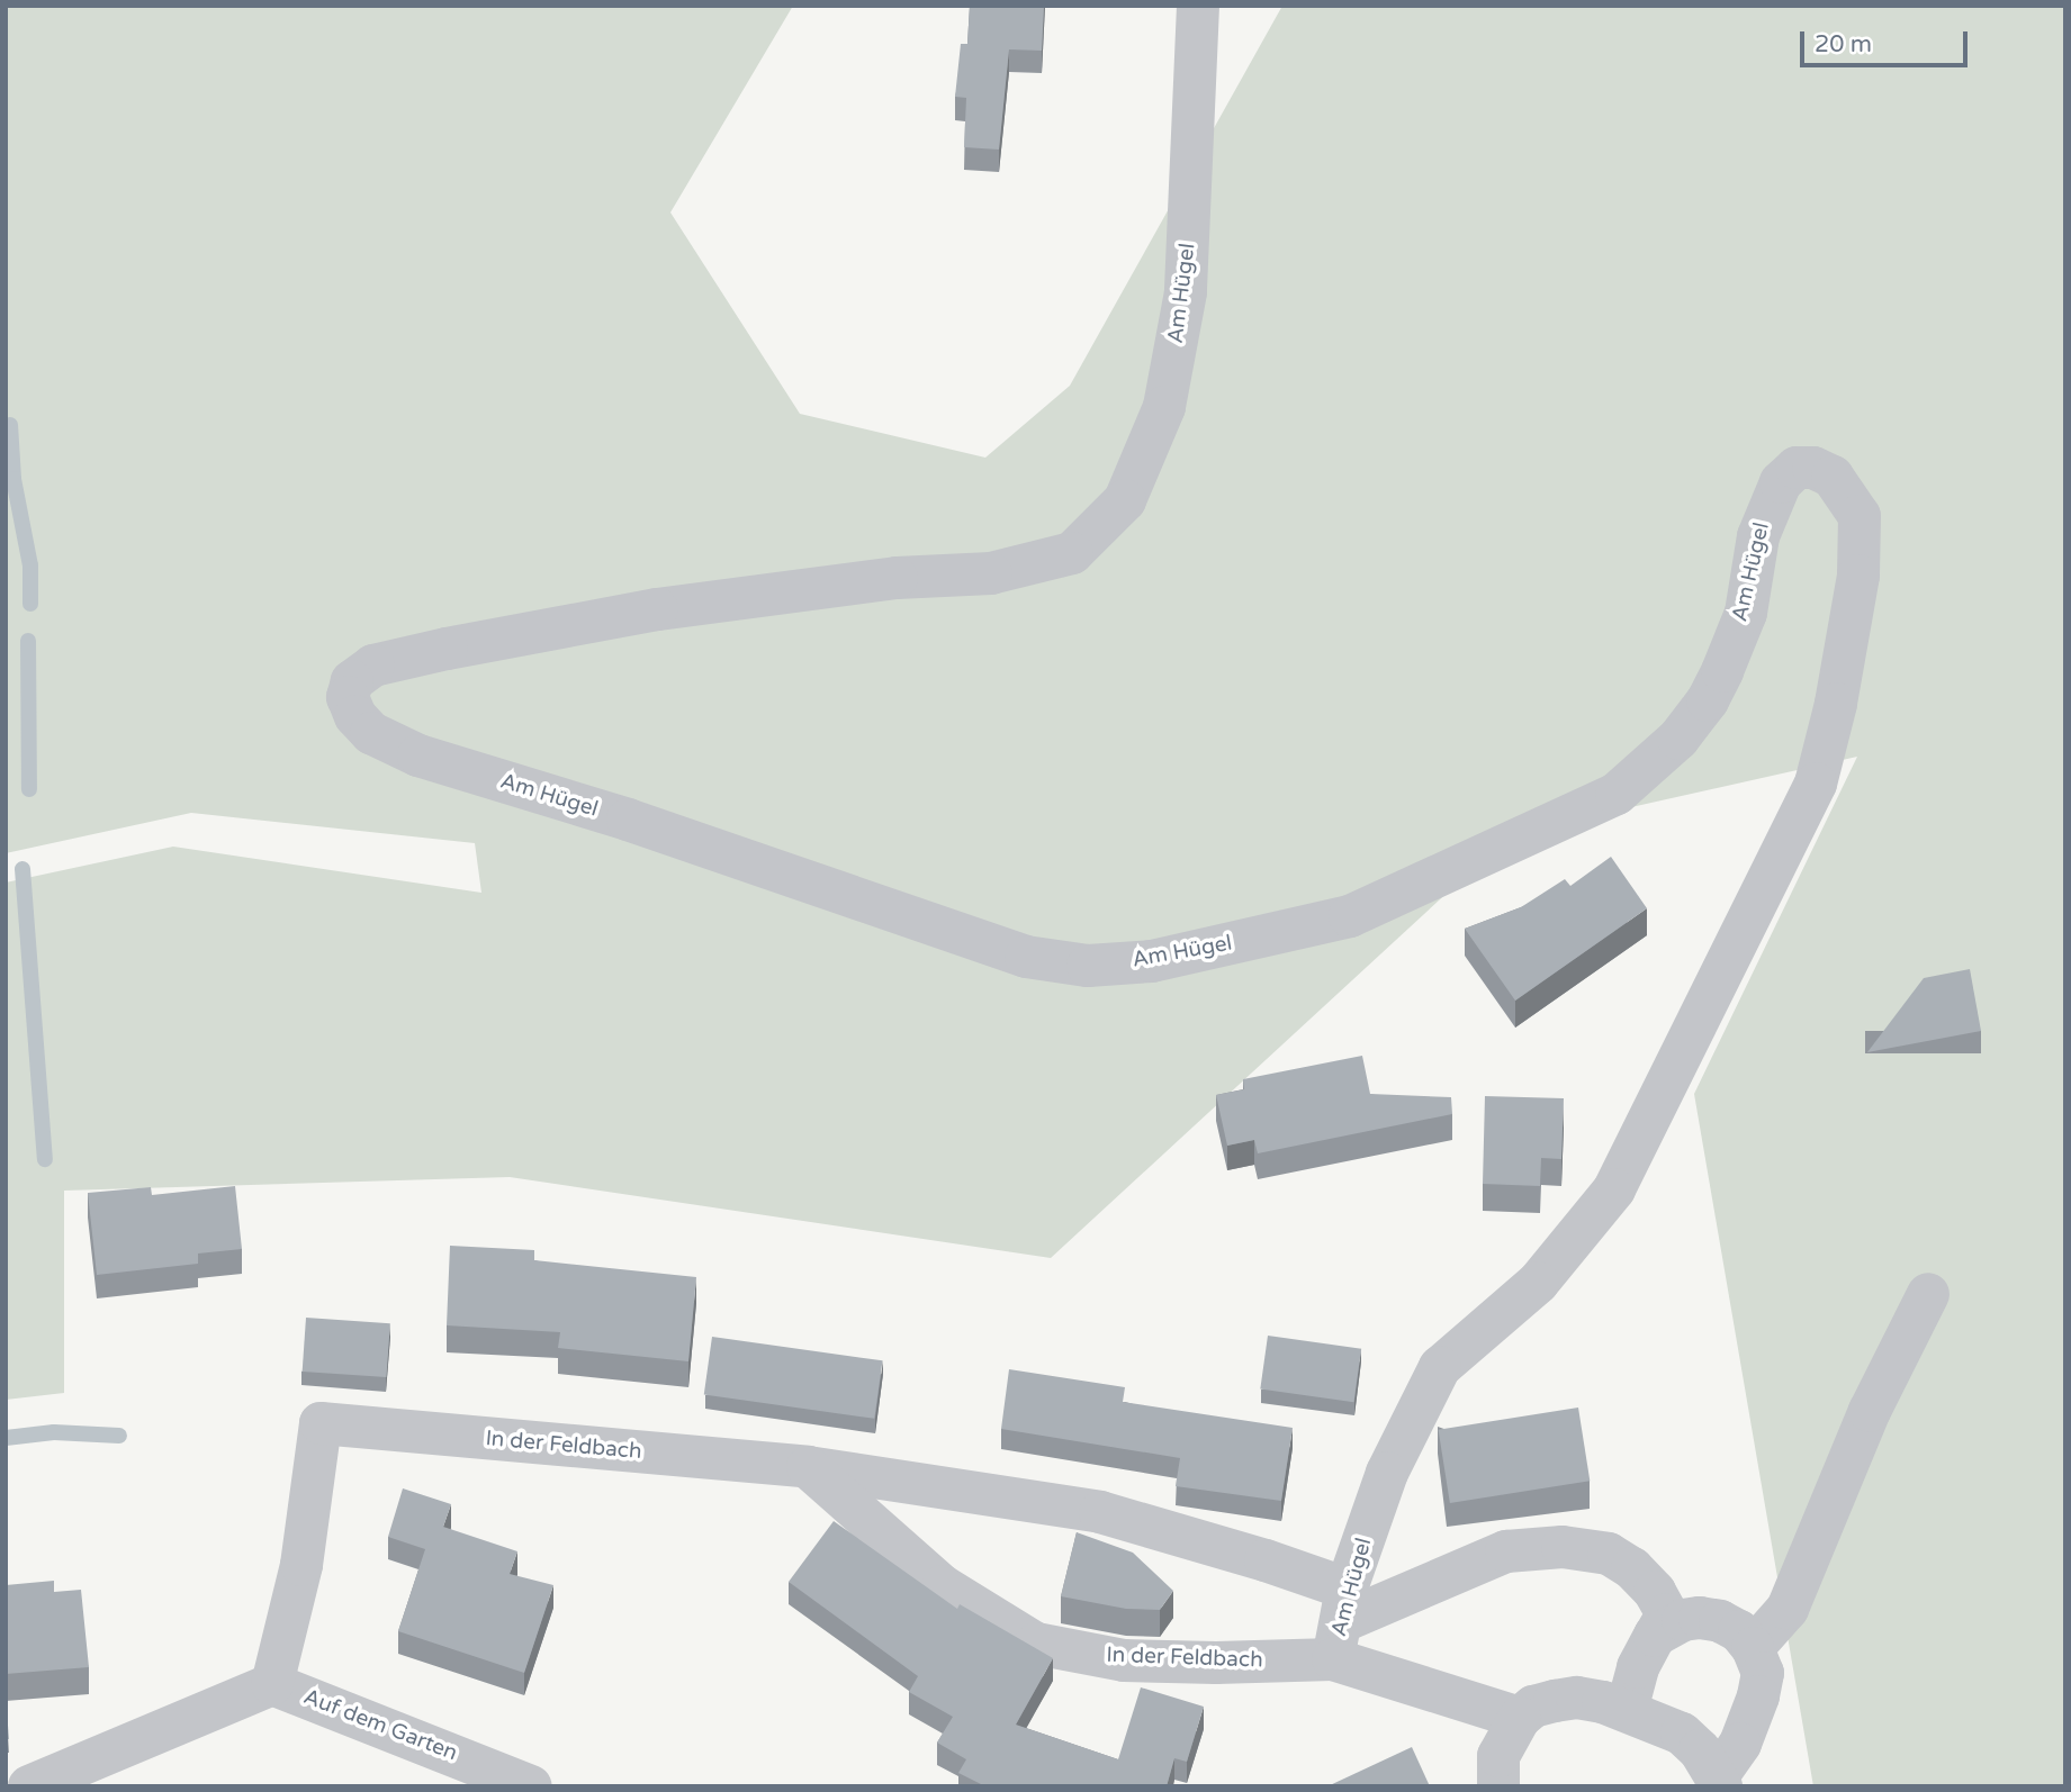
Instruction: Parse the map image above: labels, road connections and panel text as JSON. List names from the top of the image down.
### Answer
{
  "streets": {
    "street": ["Am Hügel", "In der Feldbach", "Auf dem Garten"]
  },
  "crossings": [
    ["Am Hügel", "In der Feldbach"],
    ["In der Feldbach", "Auf dem Garten"]
  ],
  "scale_bar": "20 m"
}
